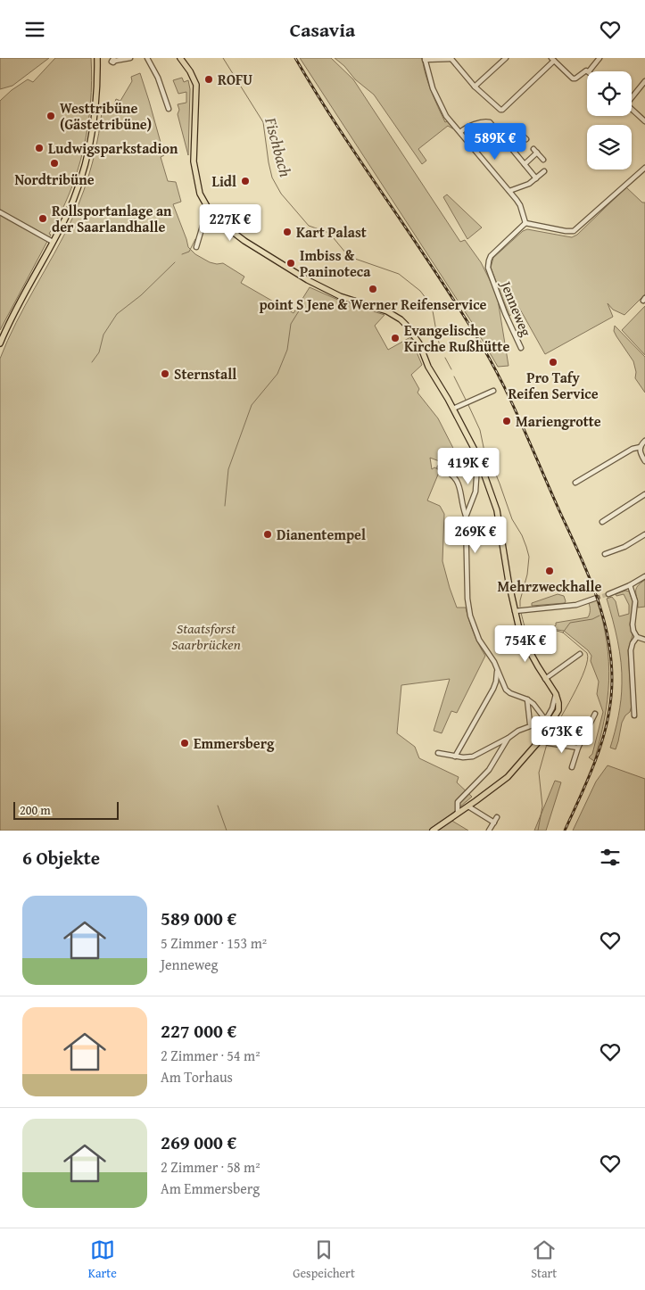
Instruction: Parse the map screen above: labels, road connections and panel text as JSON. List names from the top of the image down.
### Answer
{
  "streets": {
    "street": ["Jenneweg"]
  },
  "water": ["Fischbach"],
  "parks": ["Staatsforst Saarbrücken"],
  "places": [
    "ROFU",
    "Westtribüne (Gästetribüne)",
    "Ludwigsparkstadion",
    "Nordtribüne",
    "Lidl",
    "Rollsportanlage an der Saarlandhalle",
    "Kart Palast",
    "Imbiss & Paninoteca",
    "point S Jene & Werner Reifenservice",
    "Evangelische Kirche Rußhütte",
    "Pro Tafy Reifen Service",
    "Sternstall",
    "Mariengrotte",
    "Dianentempel",
    "Mehrzweckhalle",
    "Emmersberg"
  ],
  "scale_bar": "200 m",
  "page": {
    "header": "Casavia",
    "price": [
      "589K €",
      "227K €",
      "419K €",
      "269K €",
      "754K €",
      "673K €"
    ],
    "scale": "200 m",
    "heading": "6 Objekte",
    "list": [
      {
        "name": "589 000 €",
        "note": "5 Zimmer · 153 m² · Jenneweg"
      },
      {
        "name": "227 000 €",
        "note": "2 Zimmer · 54 m² · Am Torhaus"
      },
      {
        "name": "269 000 €",
        "note": "2 Zimmer · 58 m² · Am Emmersberg"
      }
    ],
    "tabs": ["Karte", "Gespeichert", "Start"]
  }
}
